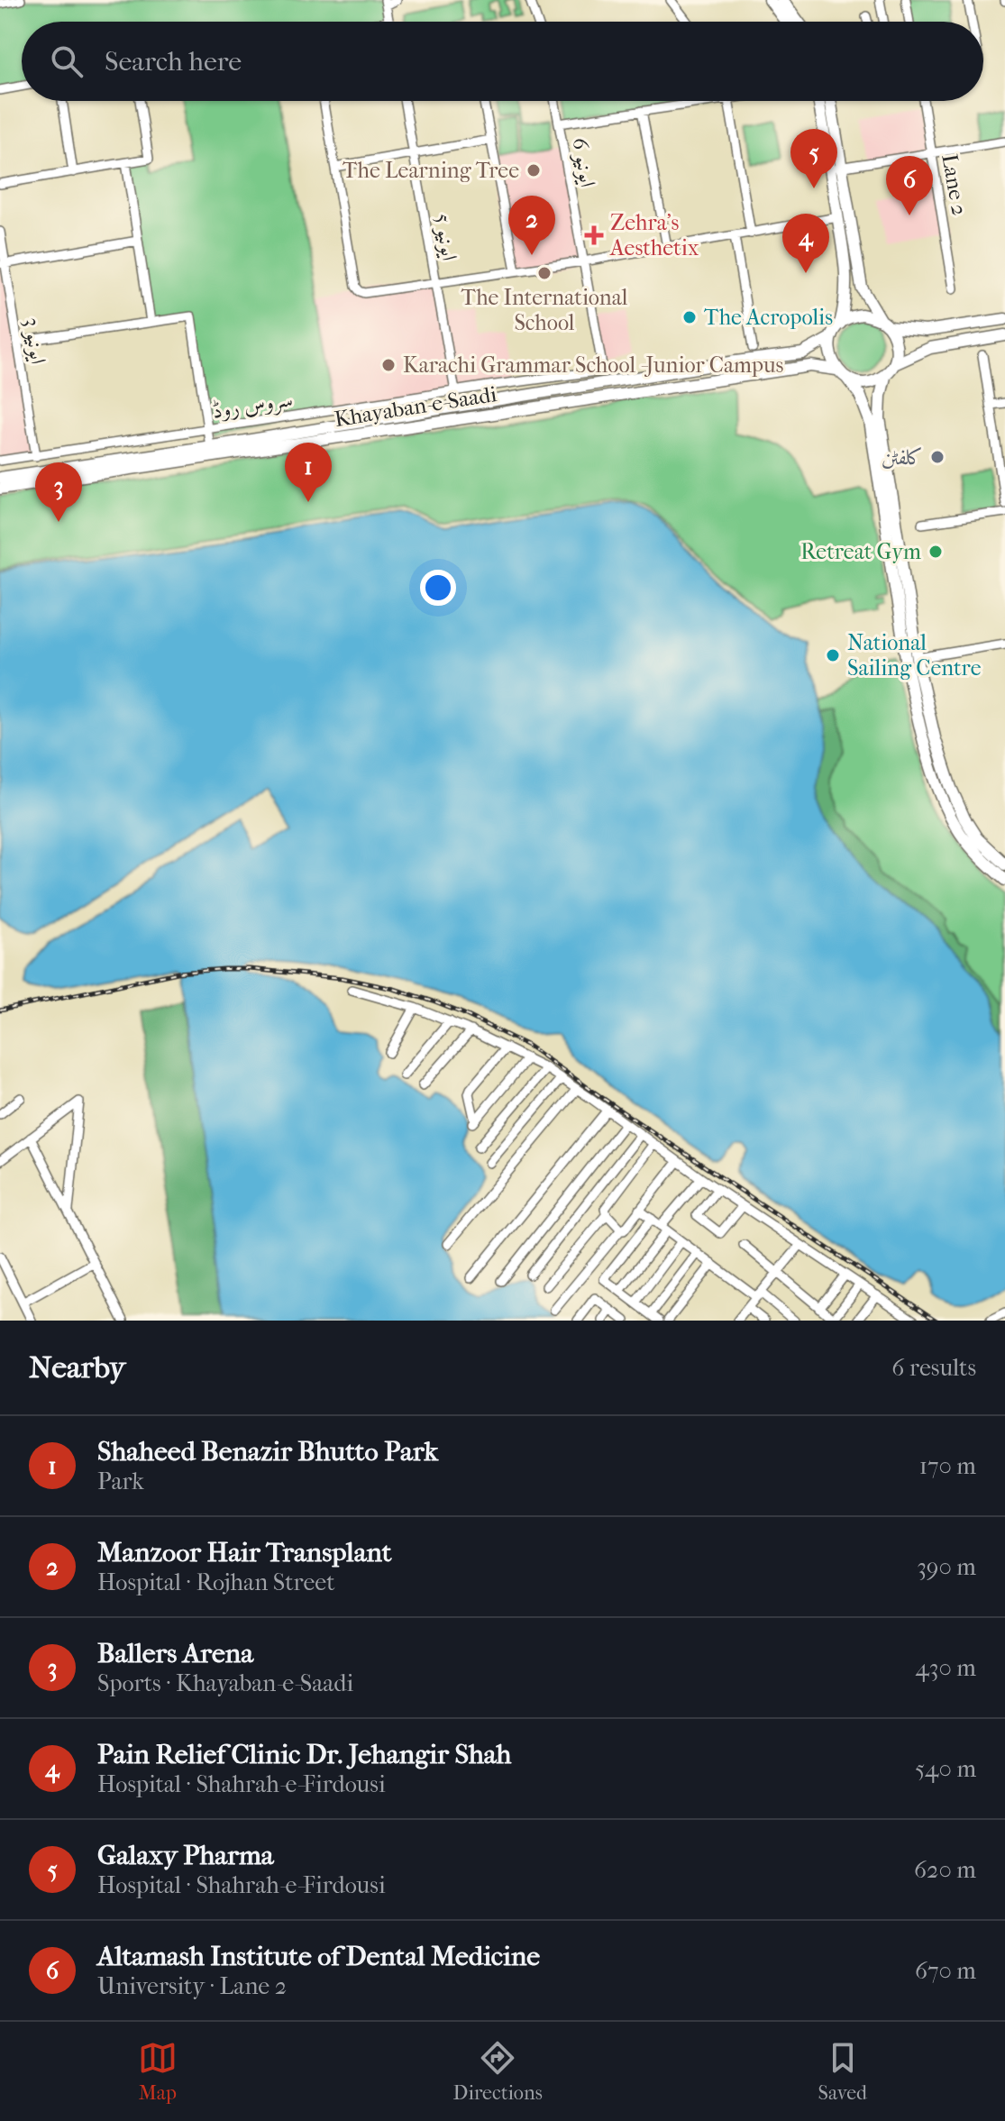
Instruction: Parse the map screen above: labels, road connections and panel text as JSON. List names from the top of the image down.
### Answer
{
  "streets": {
    "main road": ["Khayaban-e-Saadi"],
    "street": [
      "ایونیو 6",
      "Lane 2",
      "ایونیو 5",
      "ایونیو 3",
      "سروس روڈ"
    ]
  },
  "crossings": [
    ["ایونیو 6", "سروس روڈ"],
    ["ایونیو 5", "سروس روڈ"],
    ["ایونیو 3", "سروس روڈ"]
  ],
  "places": {
    "other": [
      "The Learning Tree",
      "The International School",
      "The Acropolis",
      "Karachi Grammar School -Junior Campus",
      "کلفٹن",
      "Retreat Gym",
      "National Sailing Centre"
    ],
    "health": ["Zehra's Aesthetix"]
  },
  "page": {
    "search": "Search here",
    "pins": [
      "5",
      "6",
      "2",
      "4",
      "1",
      "3"
    ],
    "heading": ["Nearby", "6 results"],
    "list": [
      {
        "mark": "1",
        "name": "Shaheed Benazir Bhutto Park",
        "note": "Park",
        "value": "170 m"
      },
      {
        "mark": "2",
        "name": "Manzoor Hair Transplant",
        "note": "Hospital · Rojhan Street",
        "value": "390 m"
      },
      {
        "mark": "3",
        "name": "Ballers Arena",
        "note": "Sports · Khayaban-e-Saadi",
        "value": "430 m"
      },
      {
        "mark": "4",
        "name": "Pain Relief Clinic Dr. Jehangir Shah",
        "note": "Hospital · Shahrah-e-Firdousi",
        "value": "540 m"
      },
      {
        "mark": "5",
        "name": "Galaxy Pharma",
        "note": "Hospital · Shahrah-e-Firdousi",
        "value": "620 m"
      },
      {
        "mark": "6",
        "name": "Altamash Institute of Dental Medicine",
        "note": "University · Lane 2",
        "value": "670 m"
      }
    ],
    "nav": ["Map", "Directions", "Saved"]
  }
}
